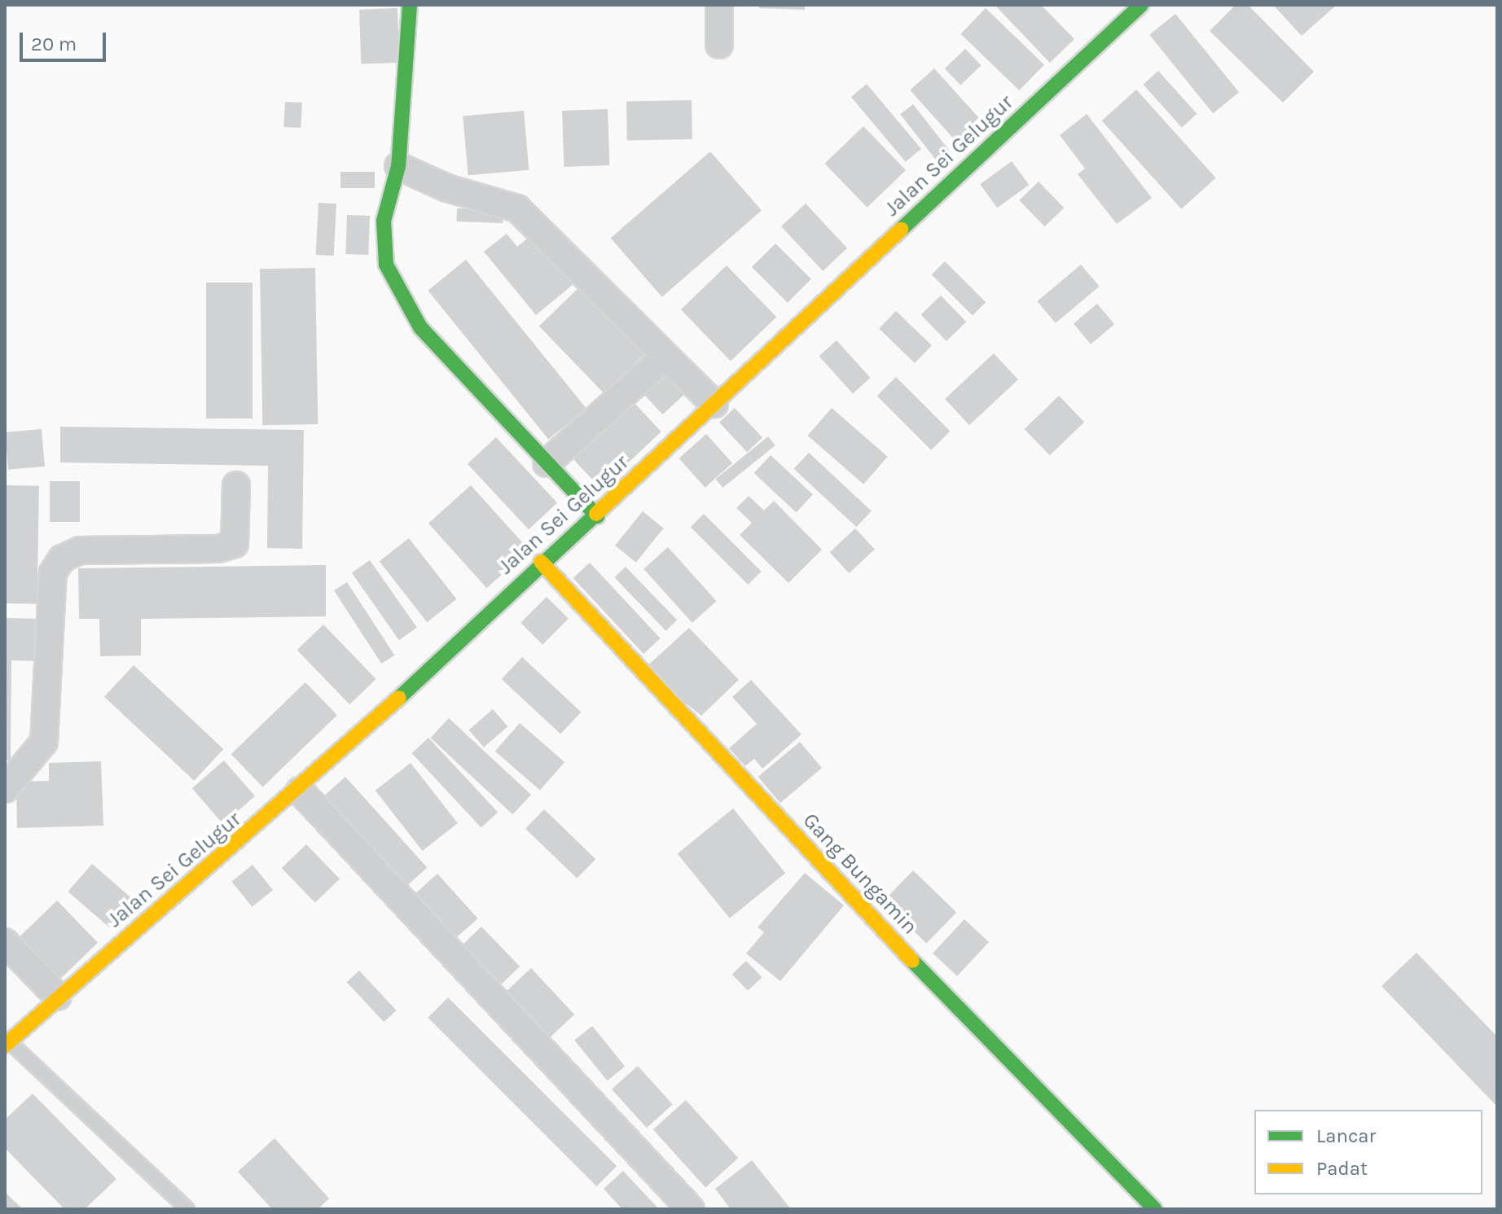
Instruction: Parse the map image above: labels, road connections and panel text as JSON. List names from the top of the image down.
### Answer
{
  "streets": {
    "main road": ["Jalan Sei Gelugur", "Gang Bungamin"]
  },
  "crossings": [
    ["Jalan Sei Gelugur", "Gang Bungamin"]
  ],
  "legend": ["Lancar", "Padat"],
  "scale_bar": "20 m"
}
